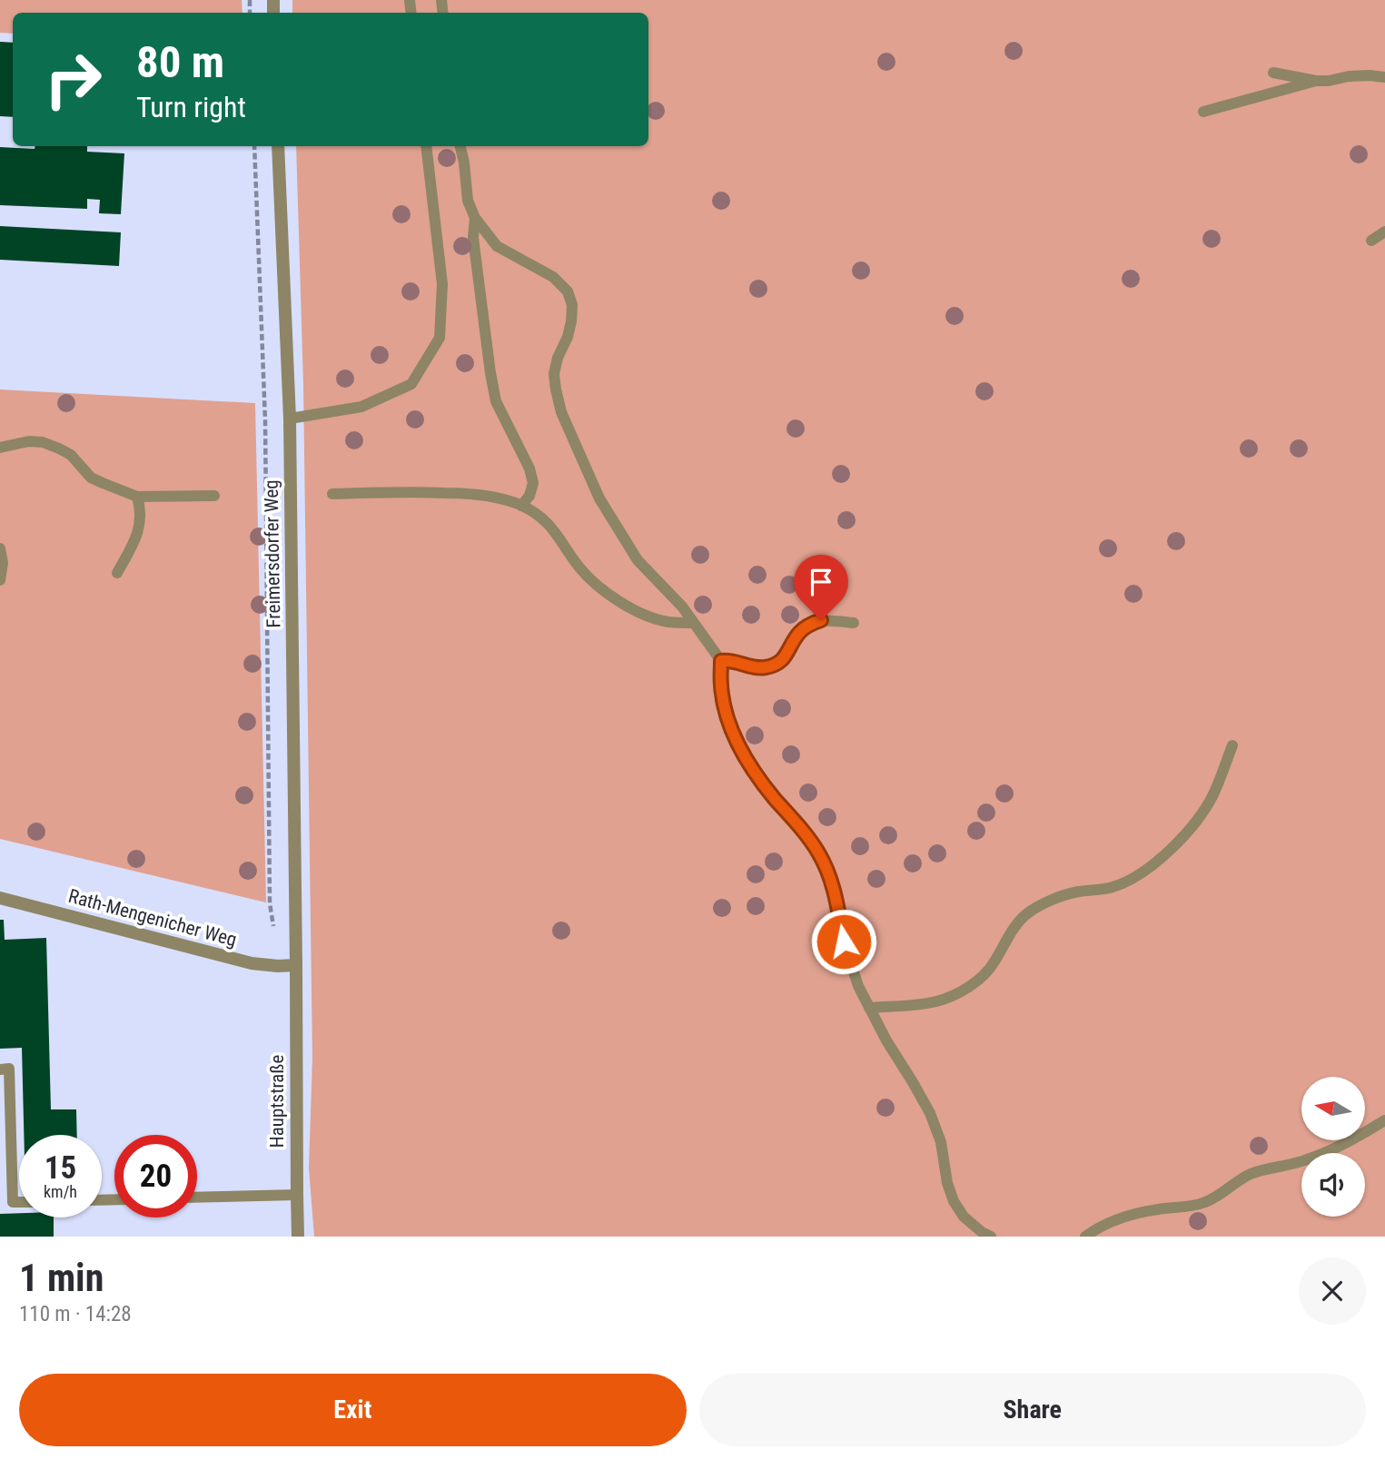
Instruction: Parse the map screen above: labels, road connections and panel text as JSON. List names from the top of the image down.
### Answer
{
  "streets": {
    "street": ["Freimersdorfer Weg", "Rath-Mengenicher Weg", "Hauptstraße"]
  },
  "crossings": [
    ["Freimersdorfer Weg", "Rath-Mengenicher Weg"],
    ["Freimersdorfer Weg", "Hauptstraße"],
    ["Rath-Mengenicher Weg", "Hauptstraße"]
  ],
  "north": "left",
  "page": {
    "turn": ["80 m", "Turn right"],
    "speed": "15 km/h",
    "limit": "20",
    "heading": ["1 min", "110 m · 14:28"],
    "buttons": ["Exit", "Share"]
  }
}
